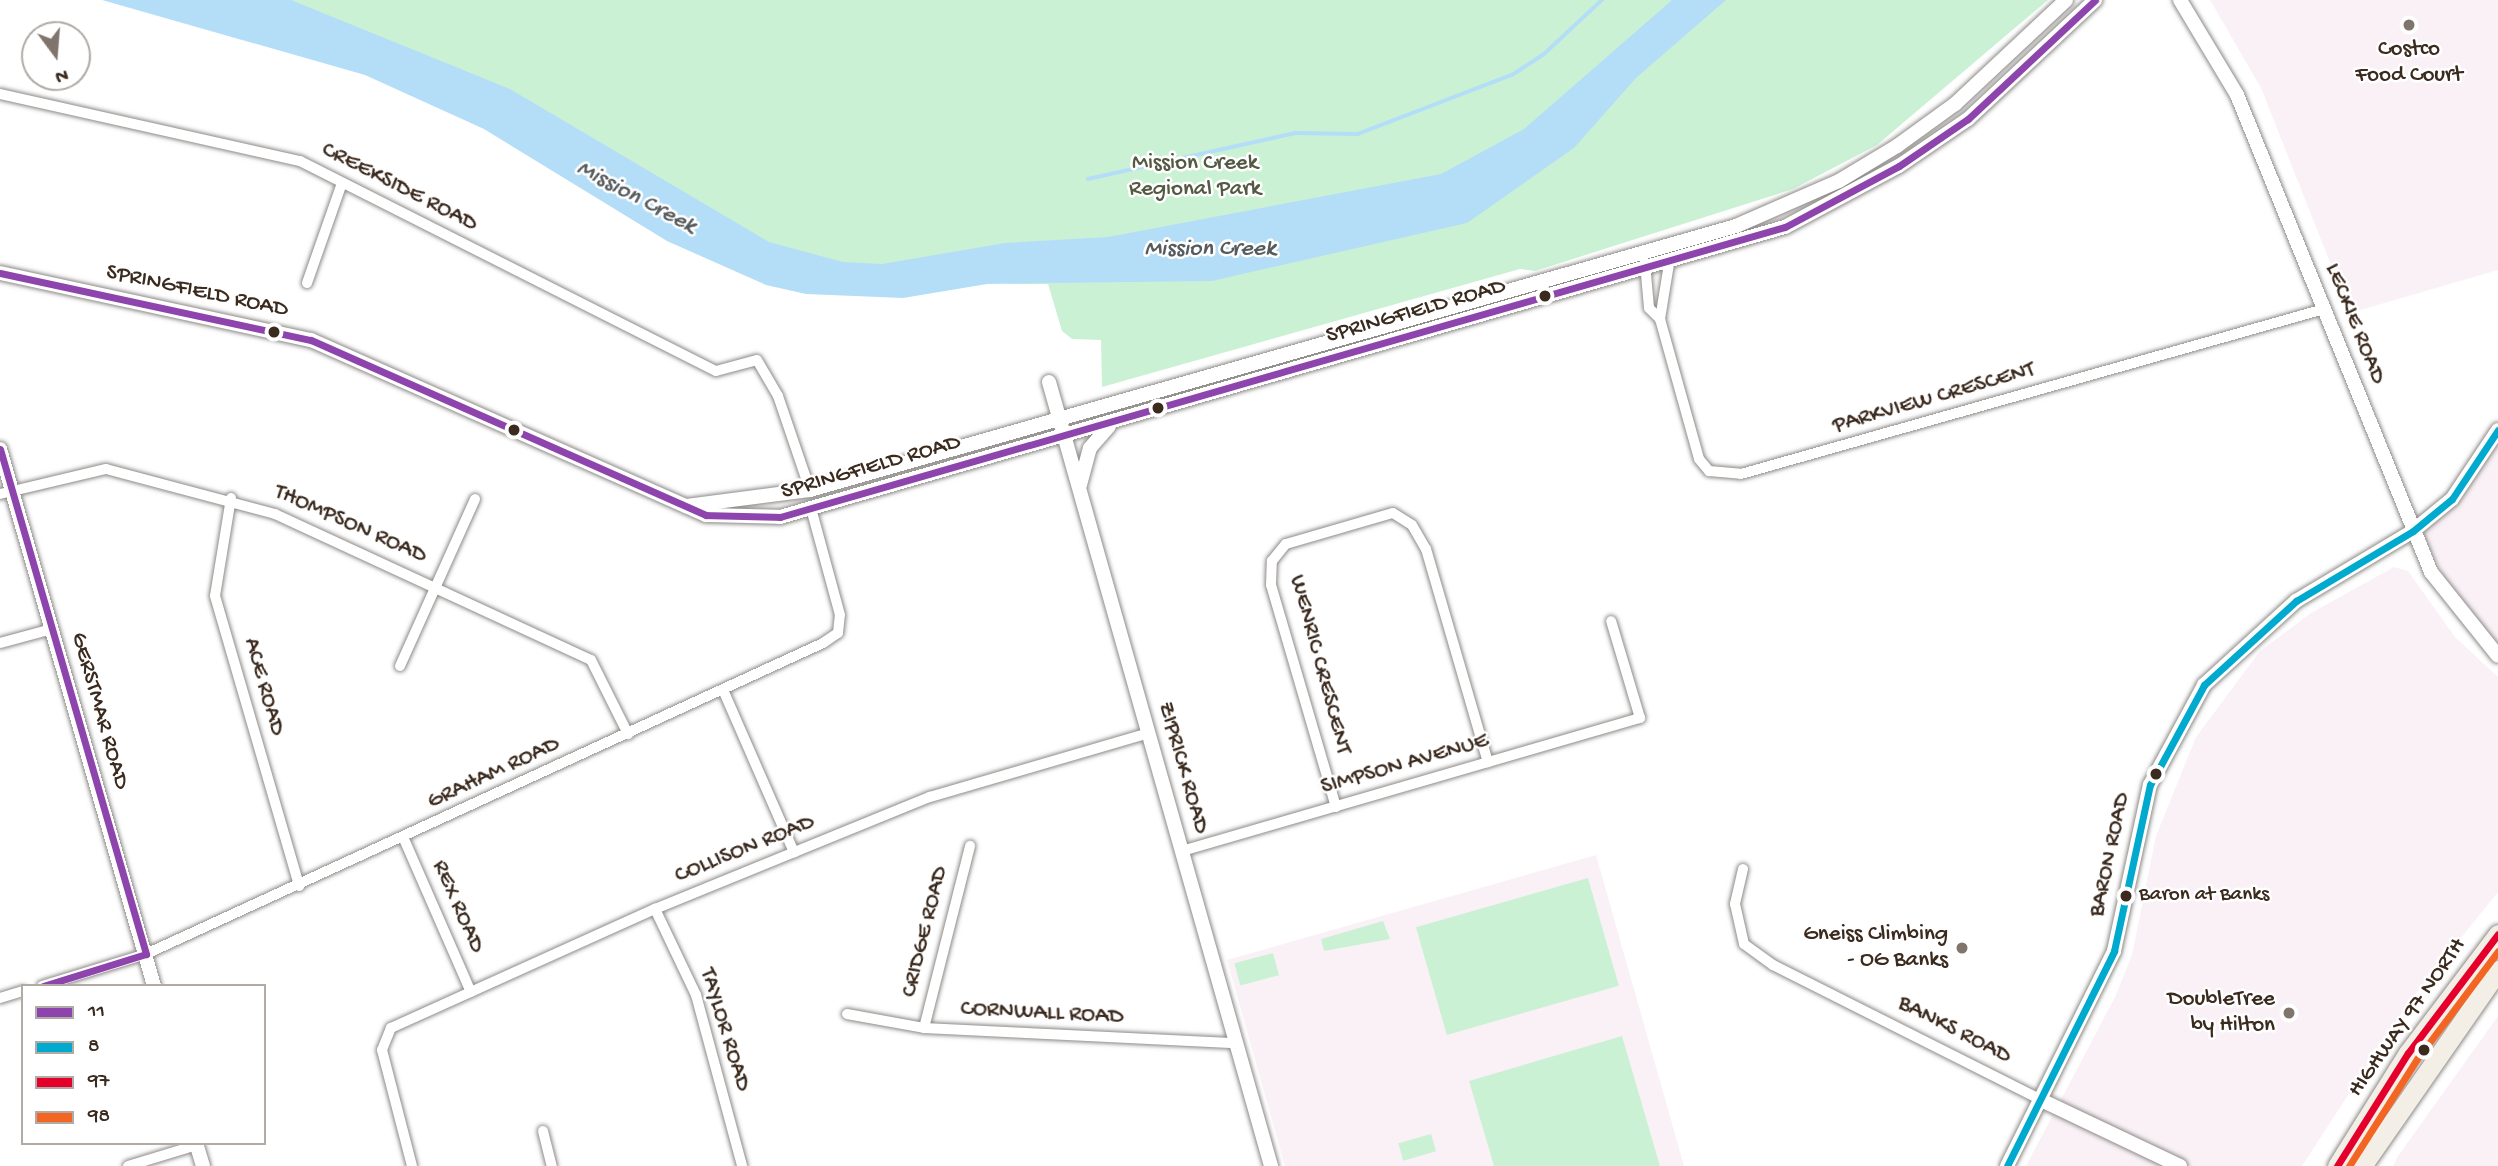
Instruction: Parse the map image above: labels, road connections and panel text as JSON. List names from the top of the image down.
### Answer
{
  "streets": {
    "highway": ["HIGHWAY 97 NORTH"],
    "main road": [
      "SPRINGFIELD ROAD",
      "LECKIE ROAD",
      "GERSTMAR ROAD",
      "ZIPRICK ROAD",
      "BARON ROAD",
      "BANKS ROAD"
    ],
    "street": [
      "CREEKSIDE ROAD",
      "PARKVIEW CRESCENT",
      "THOMPSON ROAD",
      "WENRIC CRESCENT",
      "ACE ROAD",
      "SIMPSON AVENUE",
      "GRAHAM ROAD",
      "COLLISON ROAD",
      "REX ROAD",
      "CRIDGE ROAD",
      "CORNWALL ROAD",
      "TAYLOR ROAD"
    ]
  },
  "crossings": [
    ["CREEKSIDE ROAD", "SPRINGFIELD ROAD"],
    ["SPRINGFIELD ROAD", "PARKVIEW CRESCENT"],
    ["SPRINGFIELD ROAD", "ZIPRICK ROAD"],
    ["SPRINGFIELD ROAD", "GRAHAM ROAD"],
    ["LECKIE ROAD", "PARKVIEW CRESCENT"],
    ["LECKIE ROAD", "BARON ROAD"],
    ["THOMPSON ROAD", "ACE ROAD"],
    ["THOMPSON ROAD", "GERSTMAR ROAD"],
    ["THOMPSON ROAD", "GRAHAM ROAD"],
    ["WENRIC CRESCENT", "SIMPSON AVENUE"],
    ["ACE ROAD", "GRAHAM ROAD"],
    ["GERSTMAR ROAD", "GRAHAM ROAD"],
    ["SIMPSON AVENUE", "ZIPRICK ROAD"],
    ["ZIPRICK ROAD", "COLLISON ROAD"],
    ["ZIPRICK ROAD", "CORNWALL ROAD"],
    ["GRAHAM ROAD", "REX ROAD"],
    ["COLLISON ROAD", "REX ROAD"],
    ["COLLISON ROAD", "TAYLOR ROAD"],
    ["BARON ROAD", "BANKS ROAD"],
    ["CRIDGE ROAD", "CORNWALL ROAD"]
  ],
  "water": ["Mission Creek"],
  "parks": ["Mission Creek Regional Park"],
  "places": [
    "Costco Food Court",
    "Baron at Banks",
    "Gneiss Climbing - OG Banks",
    "DoubleTree by Hilton"
  ],
  "lines": [
    "transit line 11",
    "transit line 8",
    "transit line 97",
    "transit line 98"
  ],
  "legend": [
    "11",
    "8",
    "97",
    "98"
  ],
  "north": "bottom"
}
